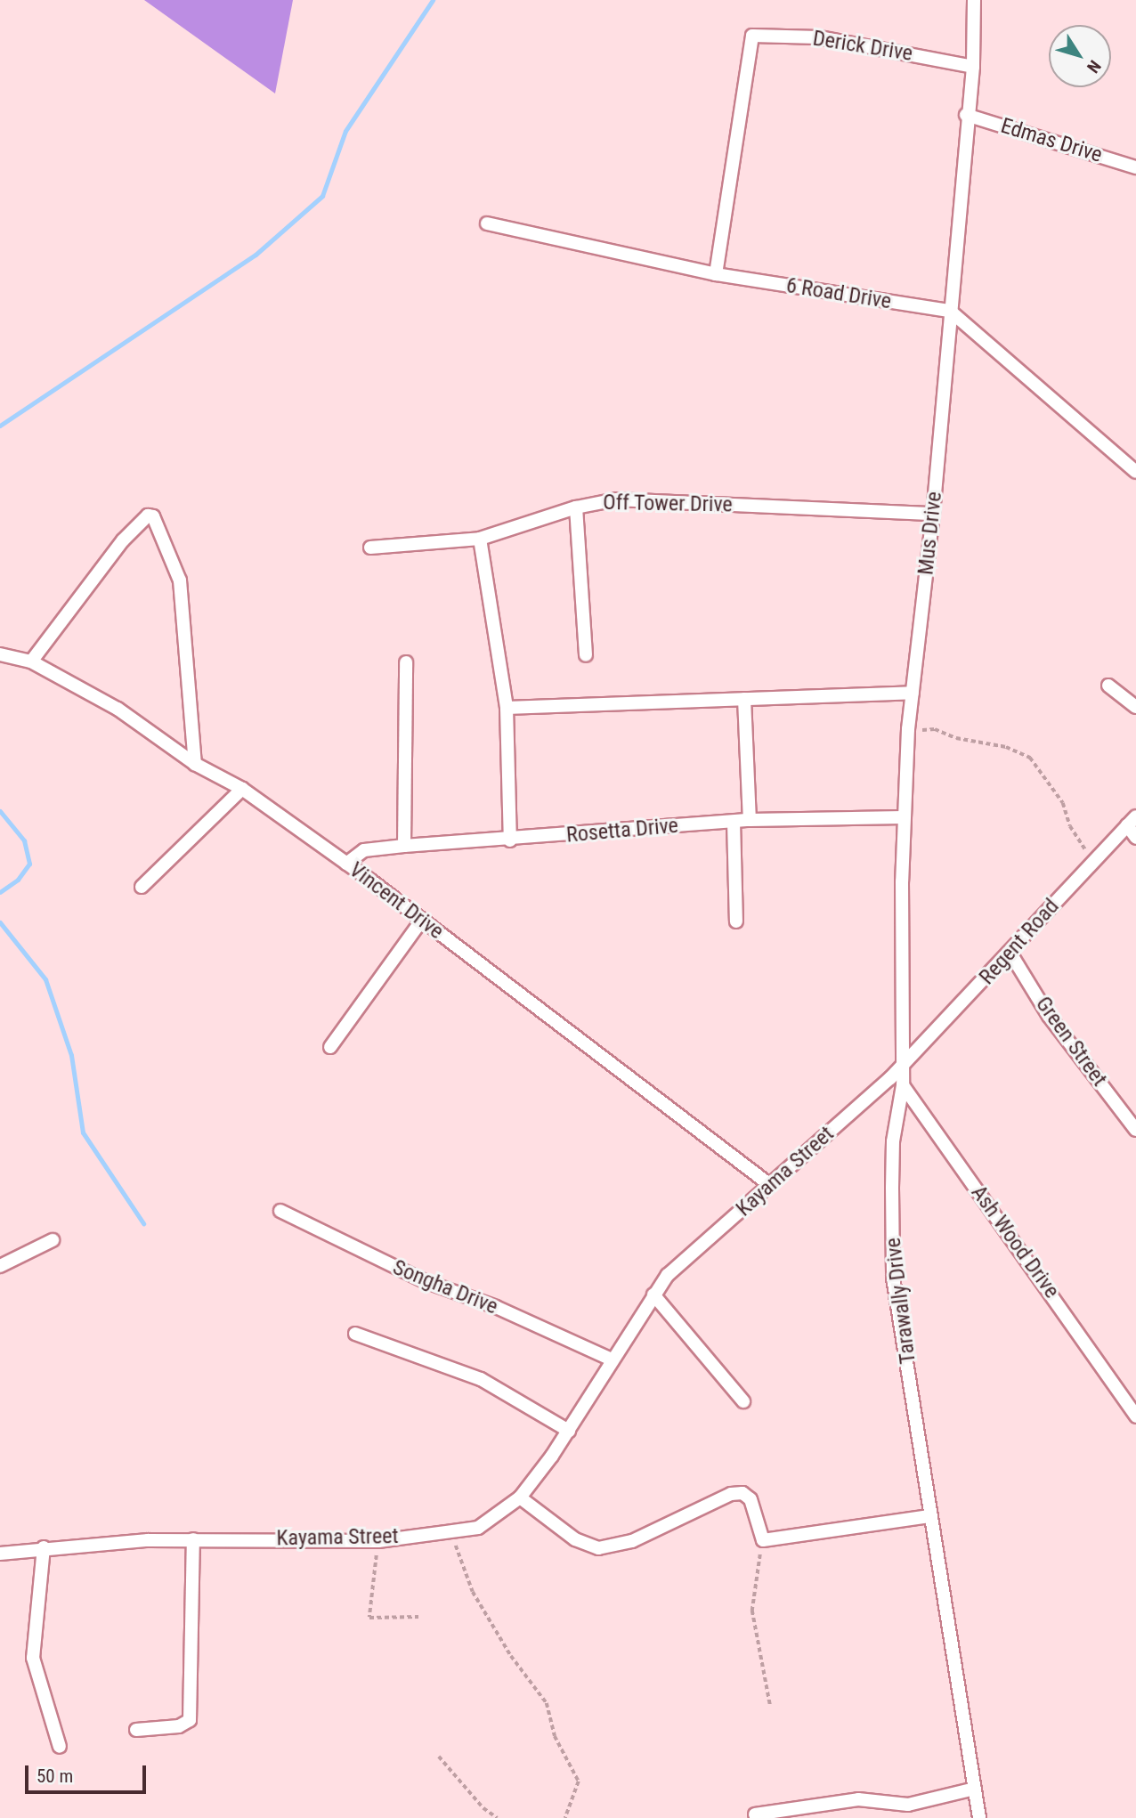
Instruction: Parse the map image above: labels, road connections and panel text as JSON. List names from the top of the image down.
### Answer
{
  "streets": {
    "street": [
      "Derick Drive",
      "Edmas Drive",
      "6 Road Drive",
      "Off Tower Drive",
      "Mus Drive",
      "Rosetta Drive",
      "Vincent Drive",
      "Regent Road",
      "Green Street",
      "Kayama Street",
      "Ash Wood Drive",
      "Songha Drive",
      "Tarawally Drive"
    ]
  },
  "crossings": [
    ["Derick Drive", "6 Road Drive"],
    ["Derick Drive", "Mus Drive"],
    ["Edmas Drive", "Mus Drive"],
    ["6 Road Drive", "Mus Drive"],
    ["Off Tower Drive", "Mus Drive"],
    ["Mus Drive", "Rosetta Drive"],
    ["Mus Drive", "Regent Road"],
    ["Mus Drive", "Kayama Street"],
    ["Rosetta Drive", "Vincent Drive"],
    ["Vincent Drive", "Kayama Street"],
    ["Regent Road", "Green Street"],
    ["Regent Road", "Kayama Street"],
    ["Kayama Street", "Songha Drive"],
    ["Ash Wood Drive", "Tarawally Drive"]
  ],
  "scale_bar": "50 m",
  "north": "bottom right"
}
